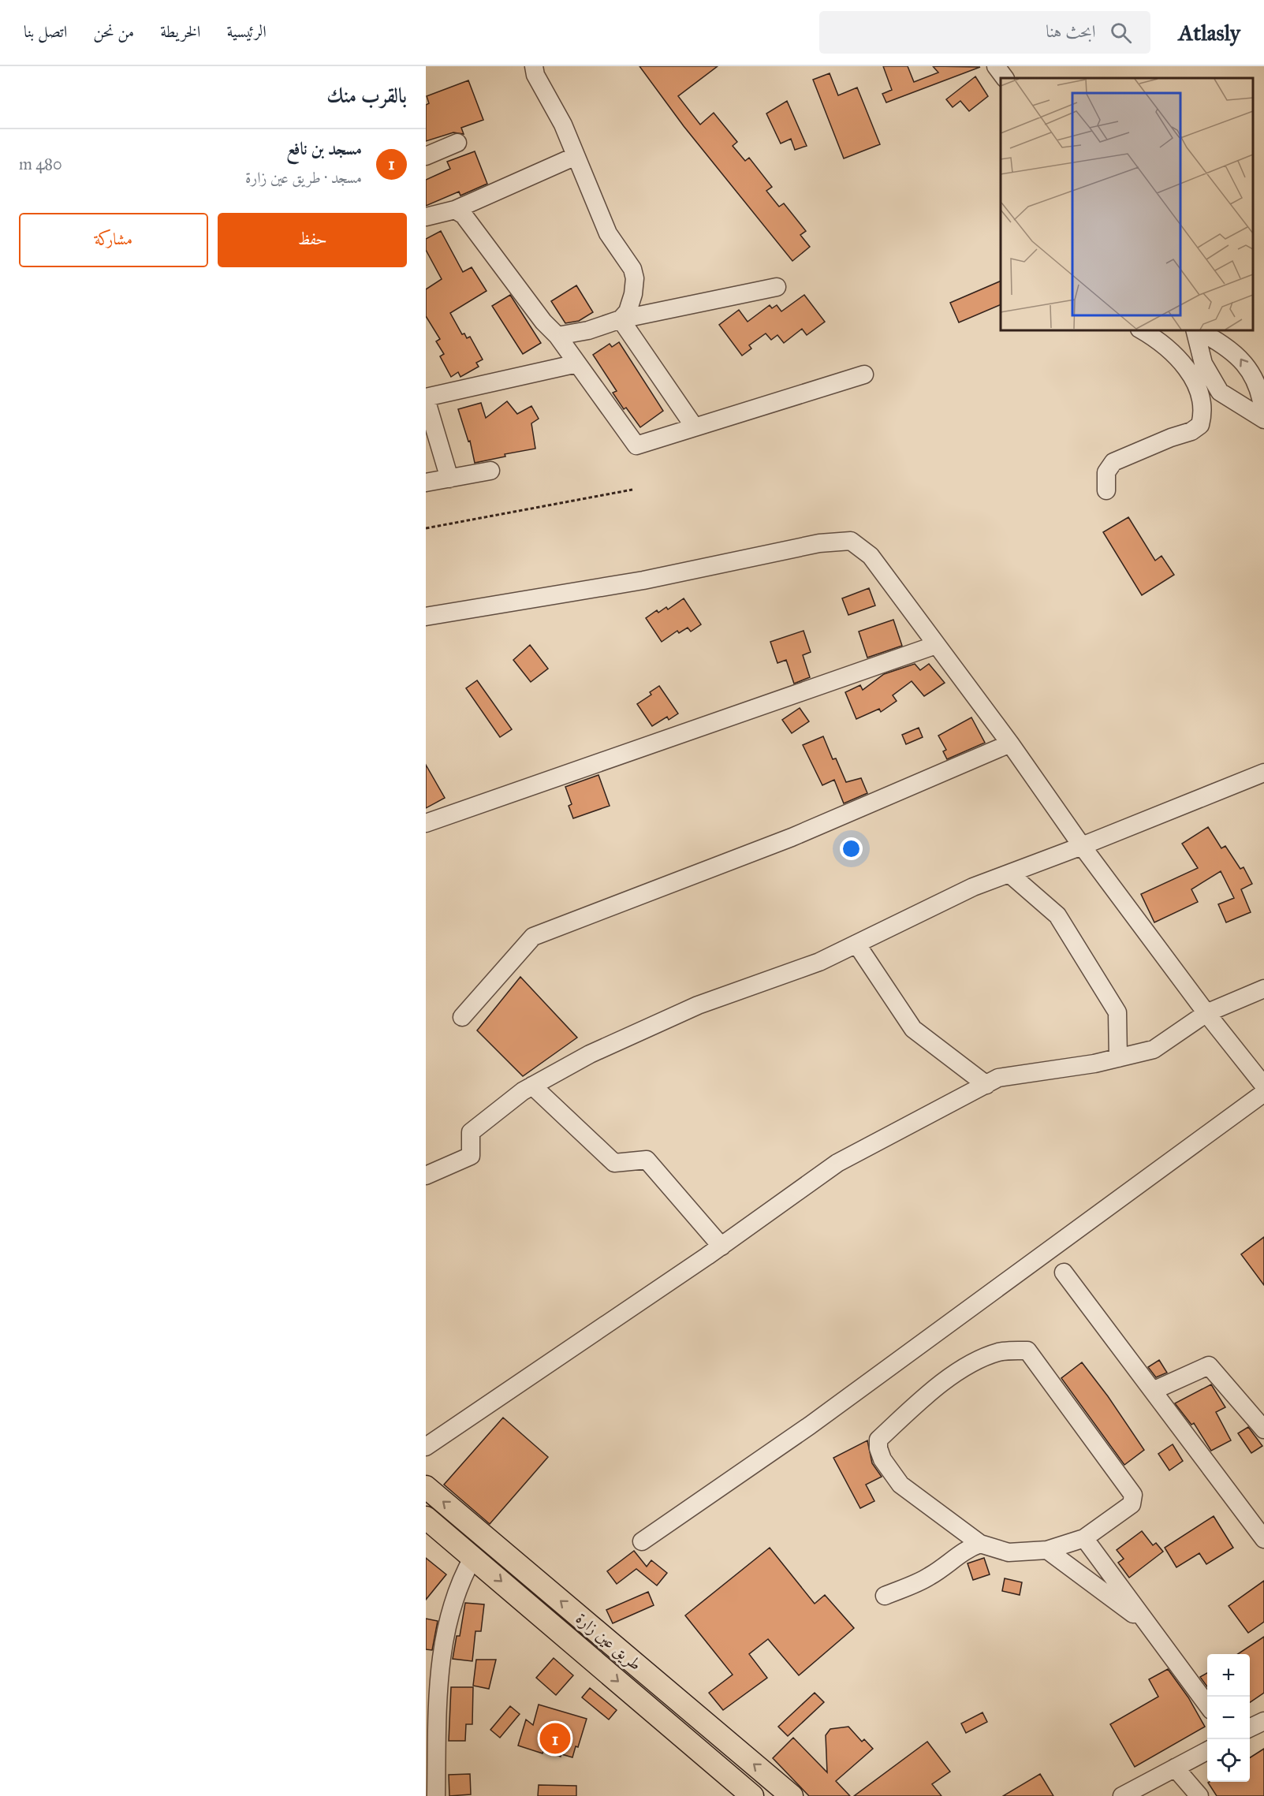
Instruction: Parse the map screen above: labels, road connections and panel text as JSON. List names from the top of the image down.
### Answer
{
  "streets": {
    "main road": ["طريق عين زارة"]
  },
  "page": {
    "header": "Atlasly",
    "search": "ابحث هنا",
    "nav": [
      "الرئيسية",
      "الخريطة",
      "من نحن",
      "اتصل بنا"
    ],
    "heading": "بالقرب منك",
    "list": [
      {
        "mark": "1",
        "name": "مسجد بن نافع",
        "note": "مسجد · طريق عين زارة",
        "value": "480 m"
      }
    ],
    "buttons": ["حفظ", "مشاركة"],
    "map_buttons": ["+", "−"],
    "pins": "1"
  }
}
